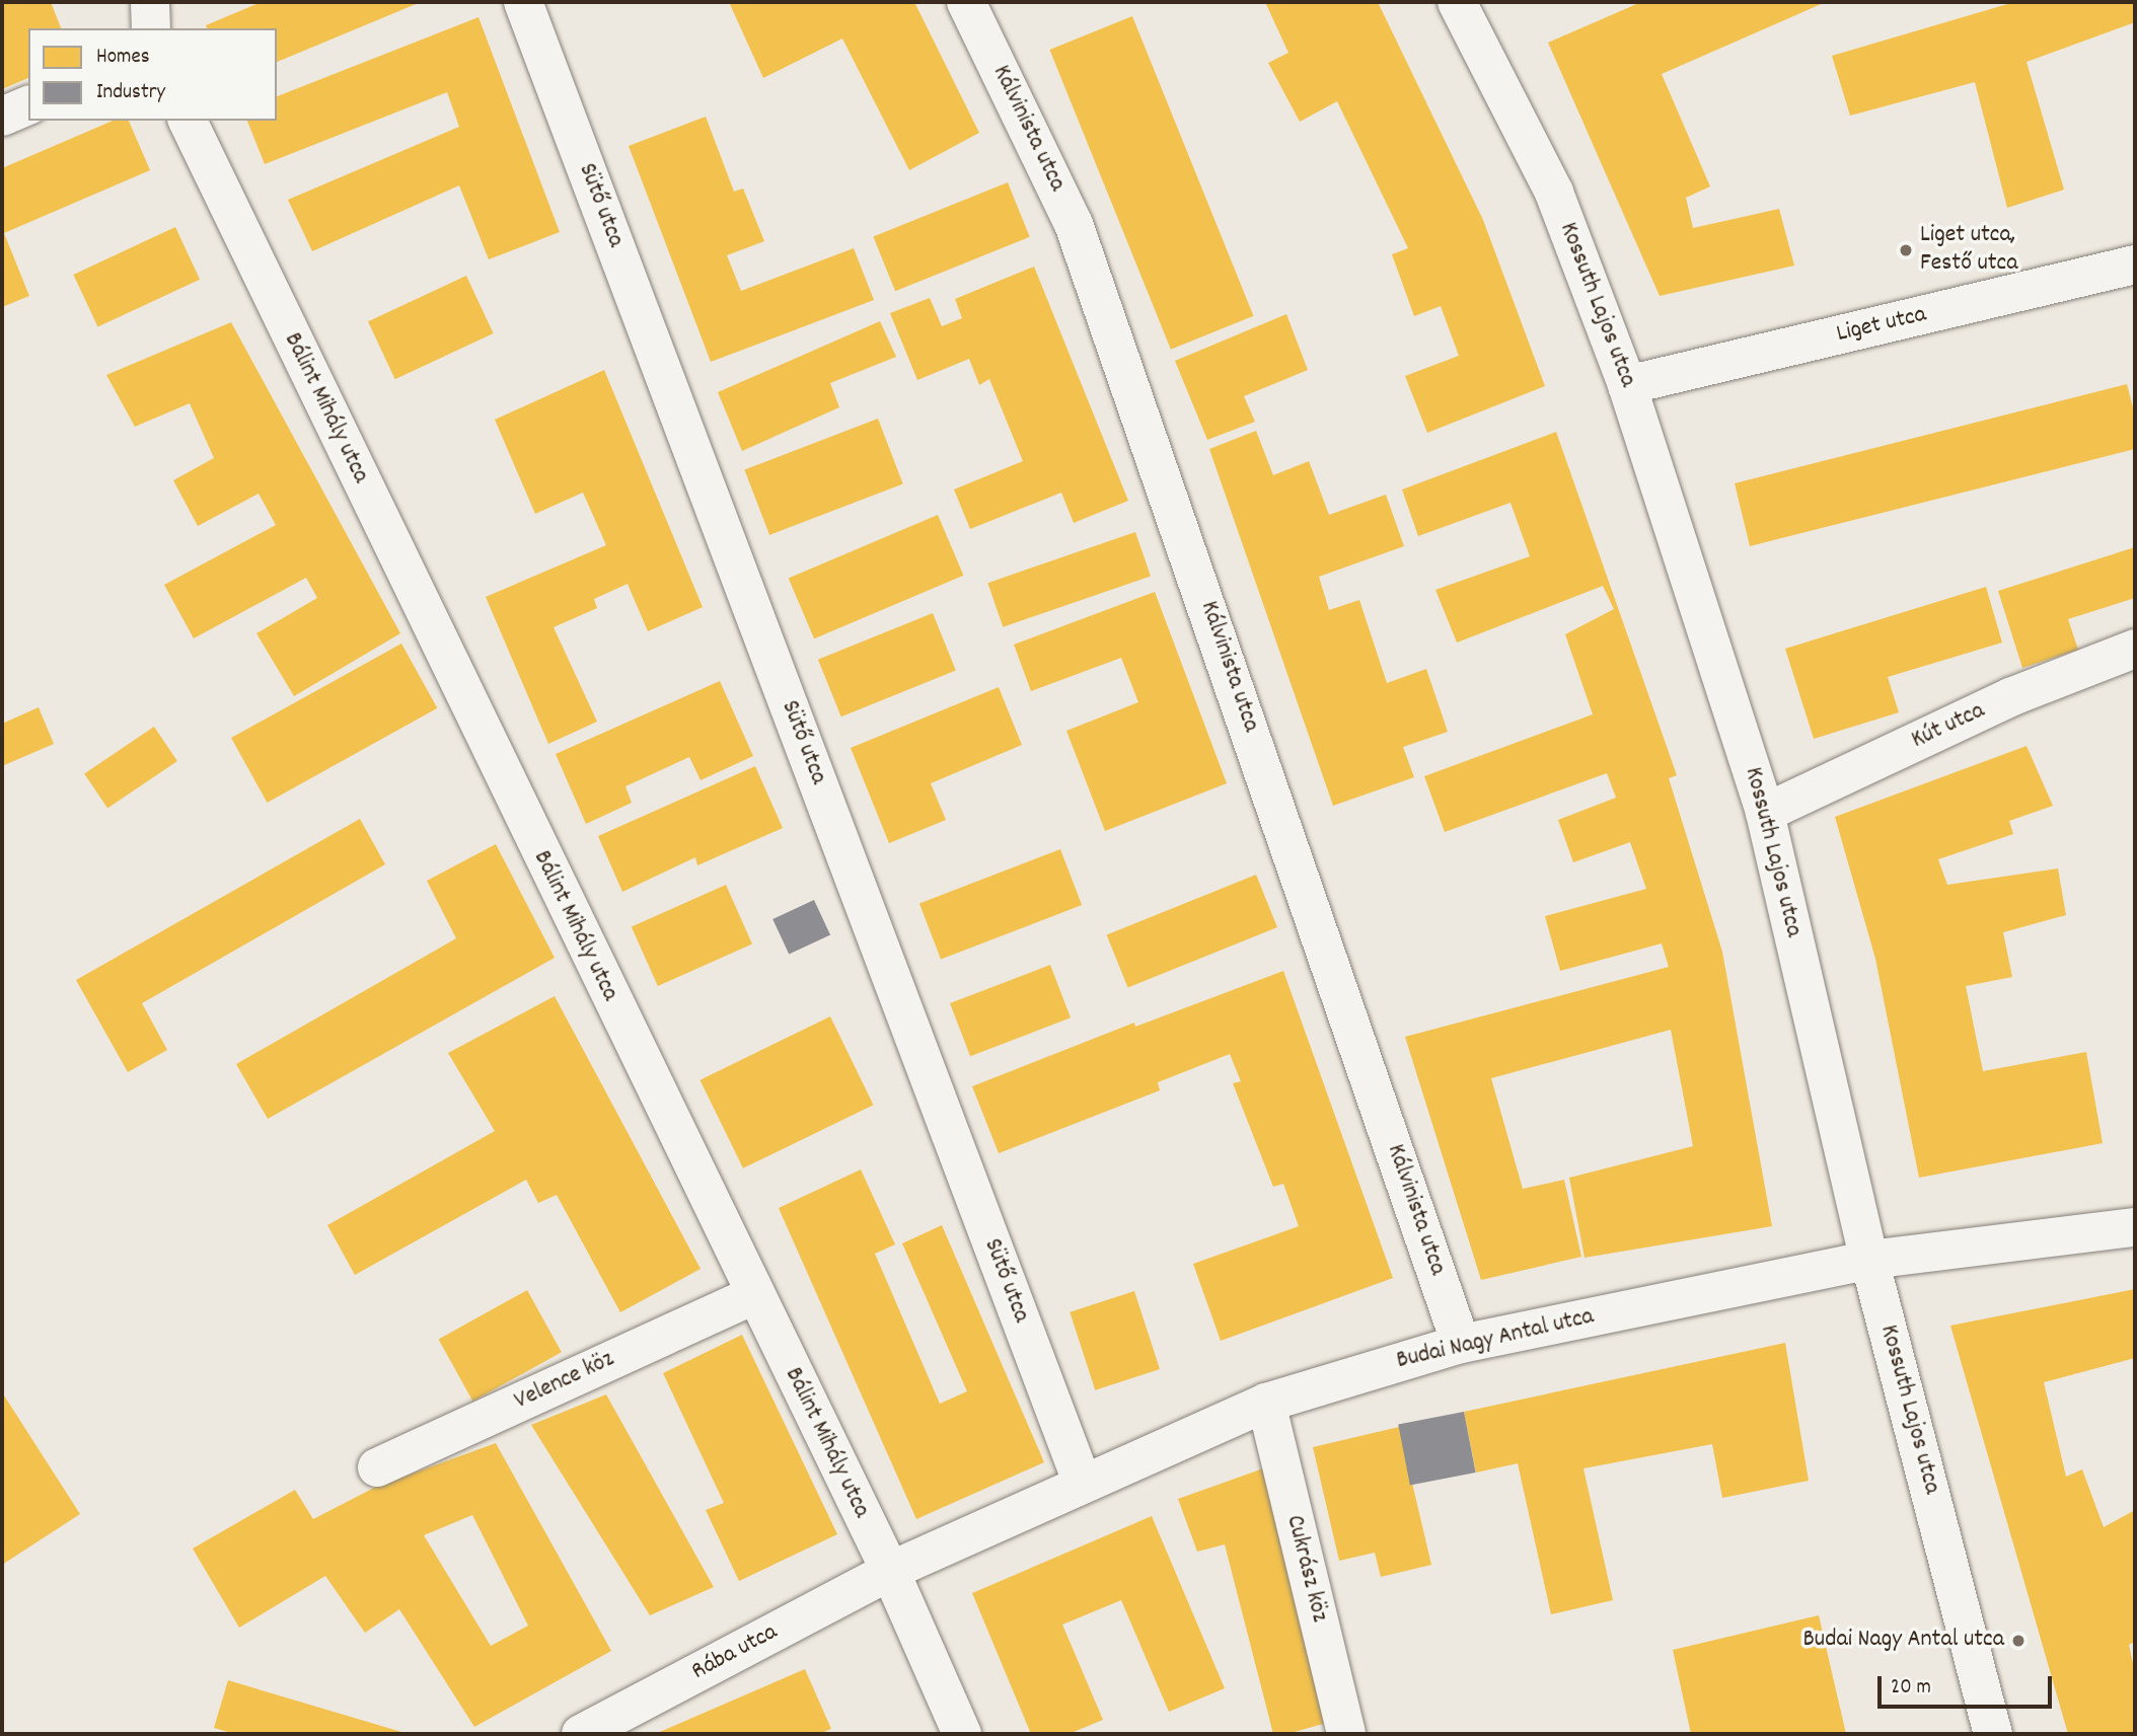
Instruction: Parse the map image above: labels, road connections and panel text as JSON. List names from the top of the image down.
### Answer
{
  "streets": {
    "street": [
      "Kálvinista utca",
      "Sütő utca",
      "Kossuth Lajos utca",
      "Liget utca",
      "Bálint Mihály utca",
      "Kút utca",
      "Budai Nagy Antal utca",
      "Velence köz",
      "Cukrász köz",
      "Rába utca"
    ]
  },
  "crossings": [
    ["Kálvinista utca", "Budai Nagy Antal utca"],
    ["Sütő utca", "Budai Nagy Antal utca"],
    ["Kossuth Lajos utca", "Liget utca"],
    ["Kossuth Lajos utca", "Kút utca"],
    ["Kossuth Lajos utca", "Budai Nagy Antal utca"],
    ["Bálint Mihály utca", "Budai Nagy Antal utca"],
    ["Bálint Mihály utca", "Velence köz"],
    ["Bálint Mihály utca", "Rába utca"],
    ["Budai Nagy Antal utca", "Cukrász köz"],
    ["Budai Nagy Antal utca", "Rába utca"]
  ],
  "places": ["Liget utca, Festő utca", "Budai Nagy Antal utca"],
  "legend": ["Homes", "Industry"],
  "scale_bar": "20 m"
}
